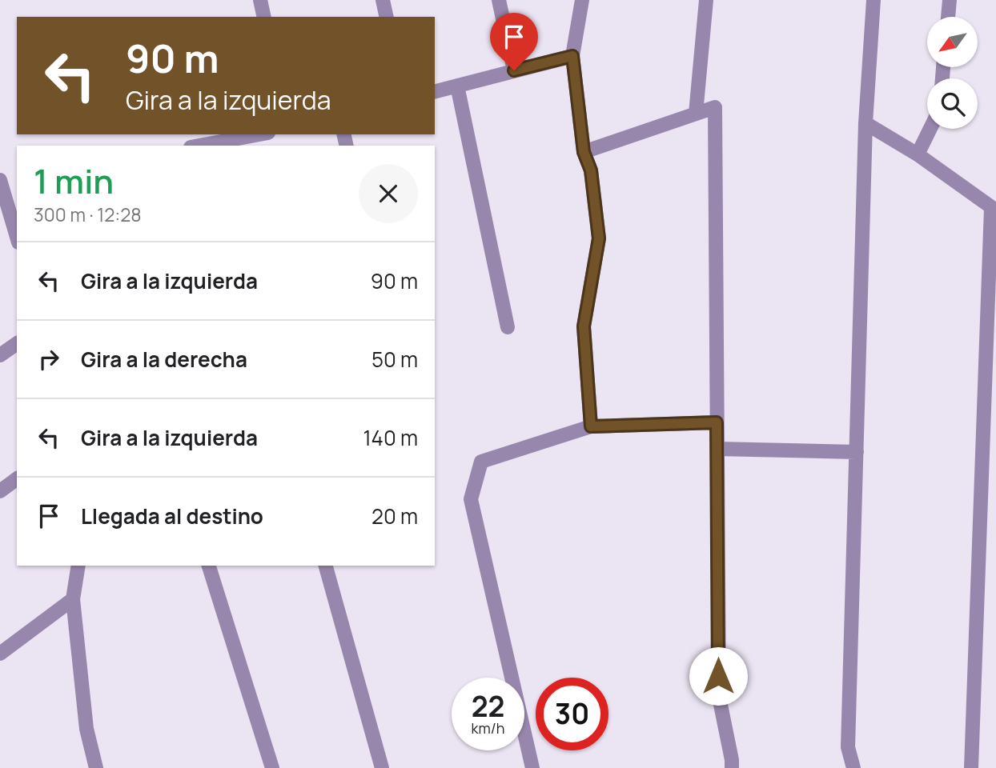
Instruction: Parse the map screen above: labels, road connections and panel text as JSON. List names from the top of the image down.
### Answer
{
  "north": "bottom left",
  "page": {
    "turn": ["90 m", "Gira a la izquierda"],
    "heading": ["1 min", "300 m · 12:28"],
    "list": [
      {
        "name": "Gira a la izquierda",
        "value": "90 m"
      },
      {
        "name": "Gira a la derecha",
        "value": "50 m"
      },
      {
        "name": "Gira a la izquierda",
        "value": "140 m"
      },
      {
        "name": "Llegada al destino",
        "value": "20 m"
      }
    ],
    "speed": "22 km/h",
    "limit": "30"
  }
}
